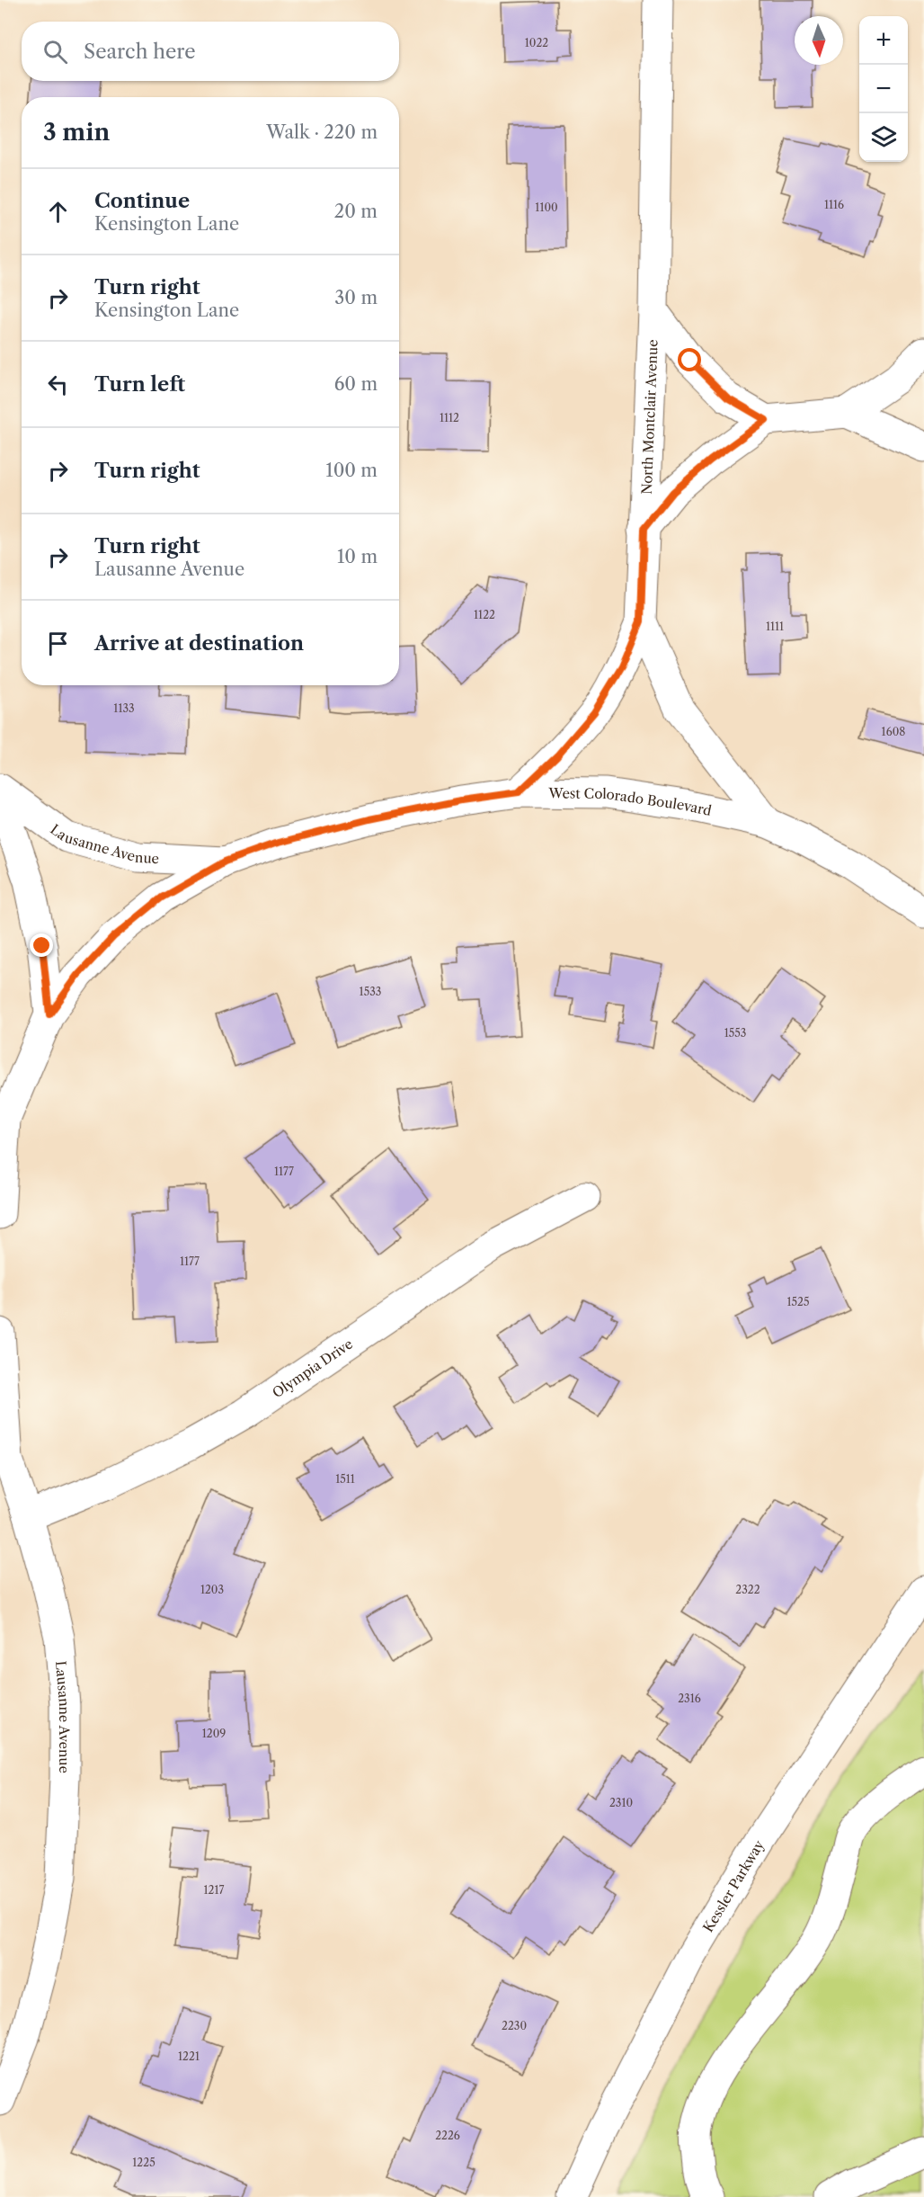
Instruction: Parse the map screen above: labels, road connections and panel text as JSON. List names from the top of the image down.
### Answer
{
  "streets": {
    "street": [
      "North Montclair Avenue",
      "West Colorado Boulevard",
      "Lausanne Avenue",
      "Olympia Drive",
      "Kessler Parkway"
    ]
  },
  "crossings": [
    ["North Montclair Avenue", "West Colorado Boulevard"],
    ["West Colorado Boulevard", "Lausanne Avenue"],
    ["Lausanne Avenue", "Olympia Drive"]
  ],
  "house_numbers": [
    "1022",
    "1116",
    "1100",
    "1112",
    "1122",
    "1111",
    "1133",
    "1608",
    "1533",
    "1553",
    "1177",
    "1177",
    "1525",
    "1511",
    "1203",
    "2322",
    "2316",
    "1209",
    "2310",
    "1217",
    "2230",
    "1221",
    "2226",
    "1225"
  ],
  "north": "bottom",
  "page": {
    "map_buttons": ["+", "−"],
    "search": "Search here",
    "heading": ["3 min", "Walk · 220 m"],
    "list": [
      ["Continue", "Kensington Lane", "20 m"],
      ["Turn right", "Kensington Lane", "30 m"],
      ["Turn left", "60 m"],
      ["Turn right", "100 m"],
      ["Turn right", "Lausanne Avenue", "10 m"],
      "Arrive at destination"
    ]
  }
}
